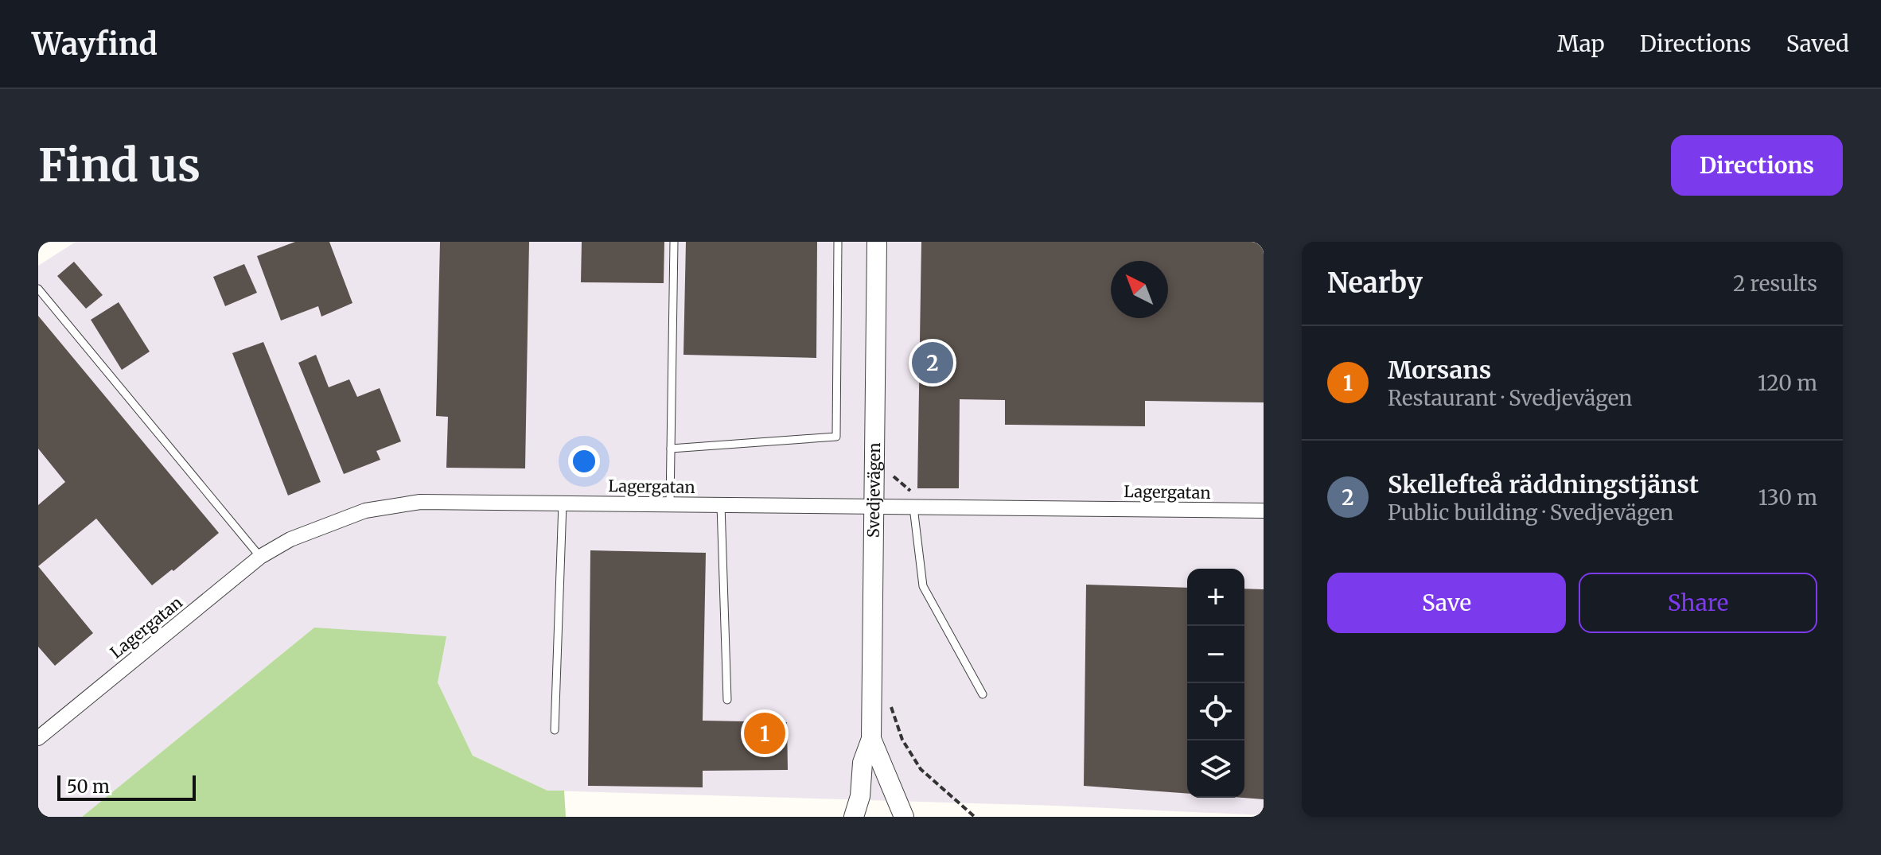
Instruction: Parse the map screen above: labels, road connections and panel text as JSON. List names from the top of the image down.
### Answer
{
  "streets": {
    "street": ["Lagergatan", "Svedjevägen"]
  },
  "crossings": [
    ["Lagergatan", "Svedjevägen"]
  ],
  "scale_bar": "50 m",
  "north": "top left",
  "page": {
    "header": "Wayfind",
    "nav": ["Map", "Directions", "Saved"],
    "buttons": [
      "Directions",
      ["Save", "Share"]
    ],
    "title": "Find us",
    "heading": ["Nearby", "2 results"],
    "list": [
      {
        "mark": "1",
        "name": "Morsans",
        "note": "Restaurant · Svedjevägen",
        "value": "120 m"
      },
      {
        "mark": "2",
        "name": "Skellefteå räddningstjänst",
        "note": "Public building · Svedjevägen",
        "value": "130 m"
      }
    ],
    "pins": ["2", "1"],
    "map_buttons": ["+", "−"],
    "scale": "50 m"
  }
}
